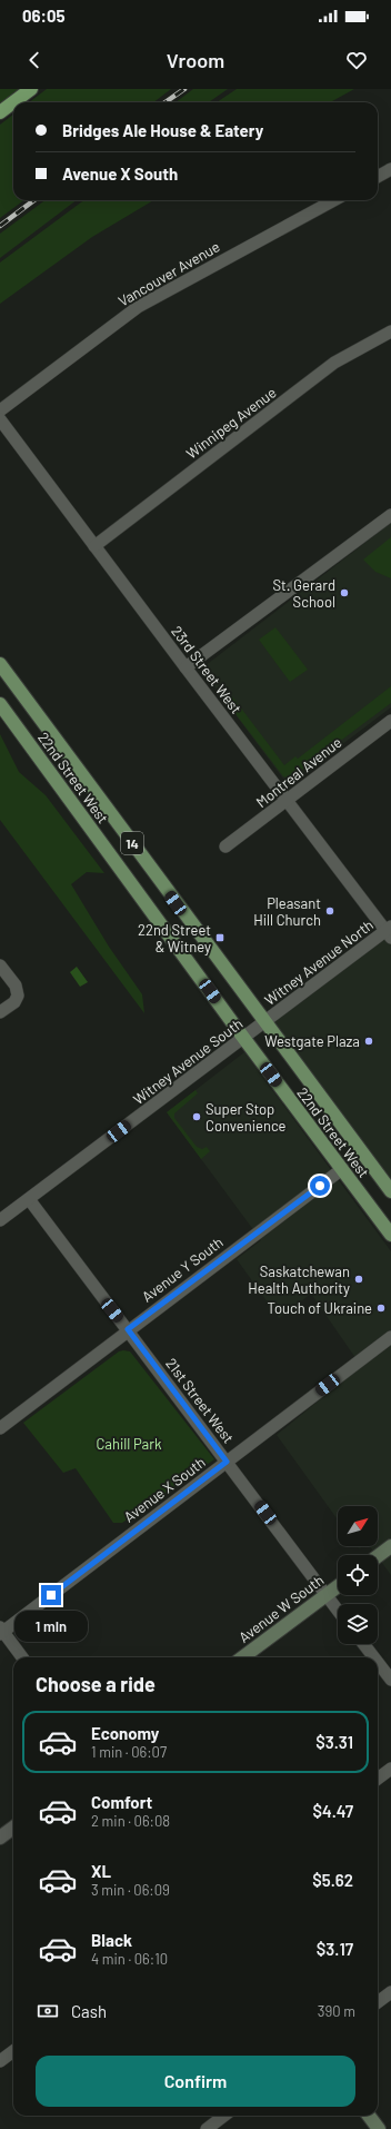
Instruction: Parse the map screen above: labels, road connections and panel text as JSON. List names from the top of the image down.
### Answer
{
  "streets": {
    "main road": ["22nd Street West", "14", "Avenue W South"],
    "street": [
      "Vancouver Avenue",
      "Winnipeg Avenue",
      "23rd Street West",
      "Montreal Avenue",
      "Witney Avenue North",
      "Witney Avenue South",
      "Avenue Y South",
      "21st Street West",
      "Avenue X South"
    ]
  },
  "crossings": [
    ["Winnipeg Avenue", "23rd Street West"],
    ["23rd Street West", "Montreal Avenue"],
    ["23rd Street West", "Witney Avenue North"],
    ["22nd Street West", "Witney Avenue North"],
    ["22nd Street West", "Witney Avenue South"],
    ["22nd Street West", "Avenue Y South"],
    ["Witney Avenue North", "Witney Avenue South"],
    ["Witney Avenue South", "21st Street West"],
    ["Avenue Y South", "21st Street West"],
    ["21st Street West", "Avenue X South"],
    ["21st Street West", "Avenue W South"]
  ],
  "parks": ["Cahill Park"],
  "places": {
    "other": [
      "St. Gerard School",
      "Pleasant Hill Church",
      "Westgate Plaza",
      "Super Stop Convenience",
      "Saskatchewan Health Authority",
      "Touch of Ukraine"
    ],
    "transit": ["22nd Street & Witney"]
  },
  "north": "top right",
  "page": {
    "status": "06:05",
    "header": "Vroom",
    "banner": ["Bridges Ale House & Eatery", "Avenue X South"],
    "bubble": "1 min",
    "heading": "Choose a ride",
    "list": [
      {
        "name": "Economy",
        "note": "1 min · 06:07",
        "value": "$3.31"
      },
      {
        "name": "Comfort",
        "note": "2 min · 06:08",
        "value": "$4.47"
      },
      {
        "name": "XL",
        "note": "3 min · 06:09",
        "value": "$5.62"
      },
      {
        "name": "Black",
        "note": "4 min · 06:10",
        "value": "$3.17"
      }
    ],
    "pay": ["Cash", "390 m"],
    "buttons": "Confirm"
  }
}
